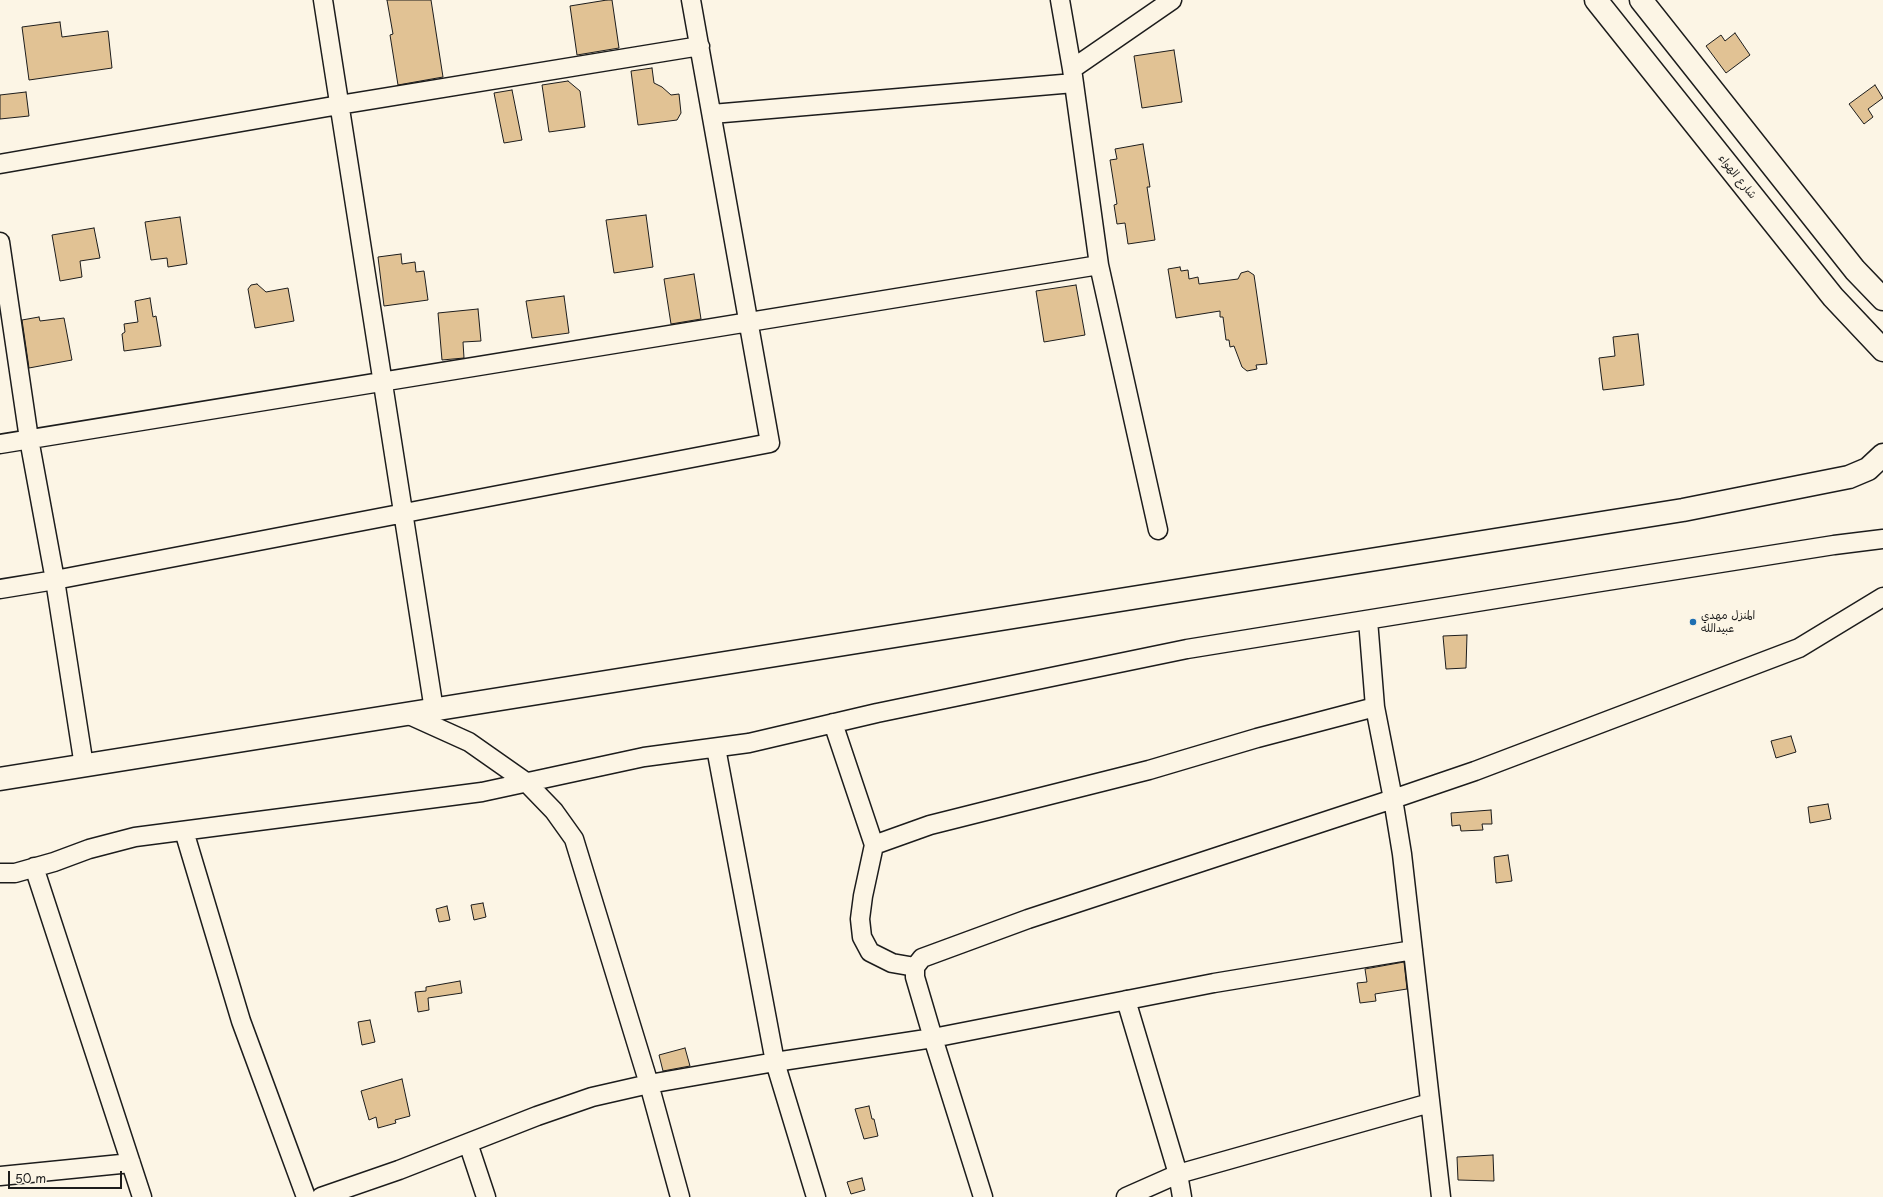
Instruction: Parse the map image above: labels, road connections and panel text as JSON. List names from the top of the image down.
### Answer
{
  "streets": {
    "street": ["شارع الهواء"]
  },
  "places": ["المنزل مهدي عبيدالله"],
  "scale_bar": "50 m"
}
